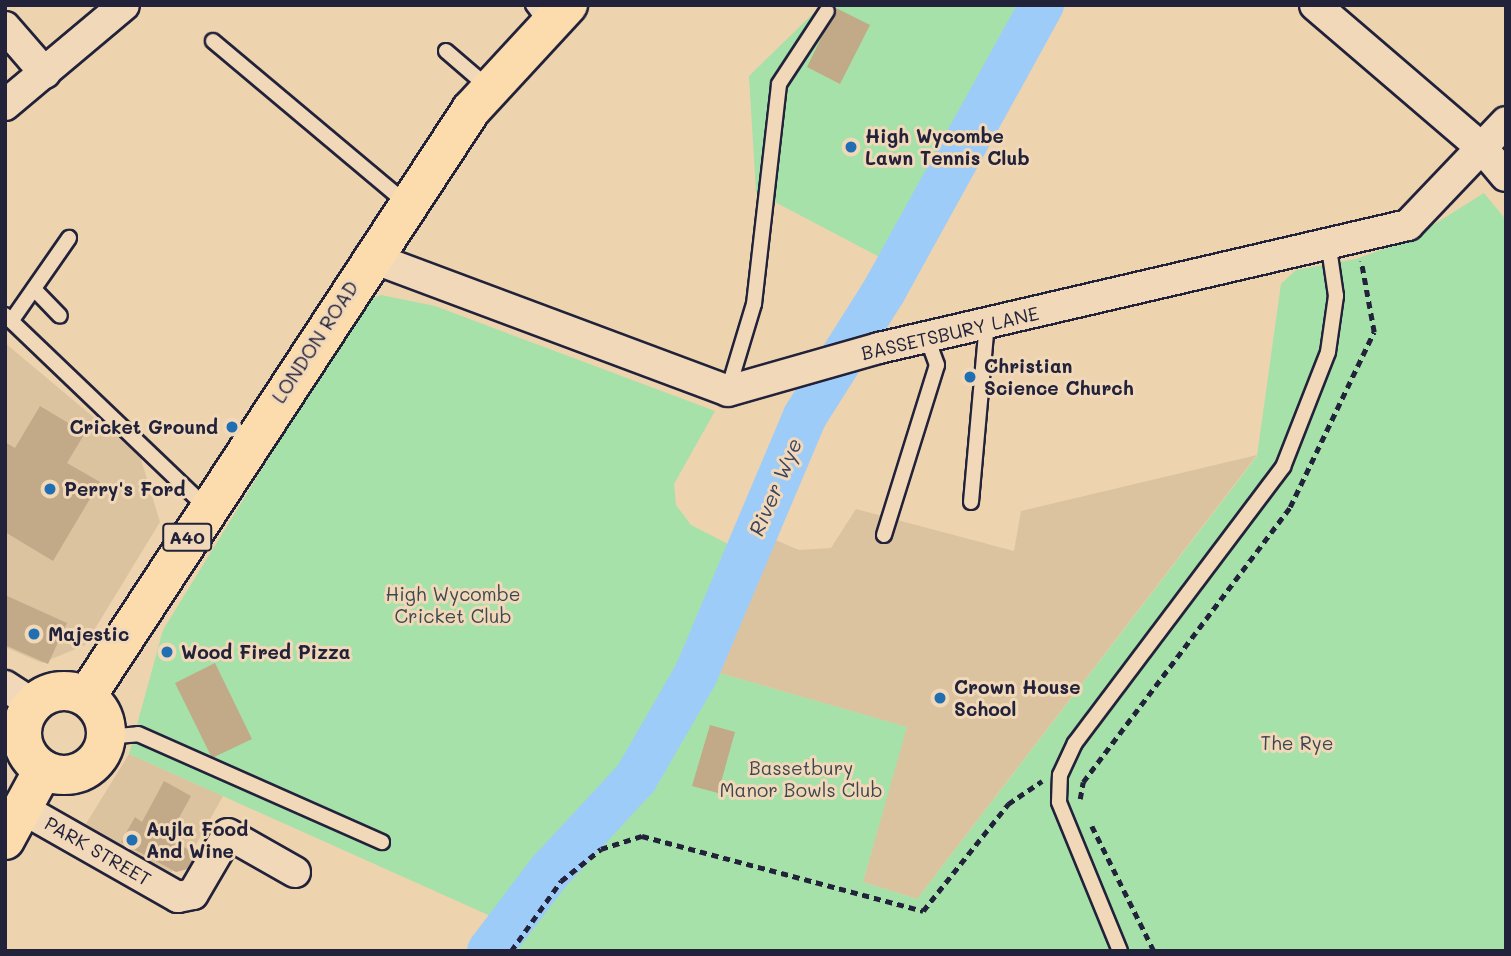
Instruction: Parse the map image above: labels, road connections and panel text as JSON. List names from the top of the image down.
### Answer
{
  "streets": {
    "main road": ["LONDON ROAD", "A40"],
    "street": ["BASSETSBURY LANE", "PARK STREET"]
  },
  "water": ["River Wye"],
  "parks": ["High Wycombe Cricket Club", "The Rye", "Bassetbury Manor Bowls Club"],
  "places": [
    "High Wycombe Lawn Tennis Club",
    "Christian Science Church",
    "Cricket Ground",
    "Perry's Ford",
    "Majestic",
    "Wood Fired Pizza",
    "Crown House School",
    "Aujla Food And Wine"
  ]
}
